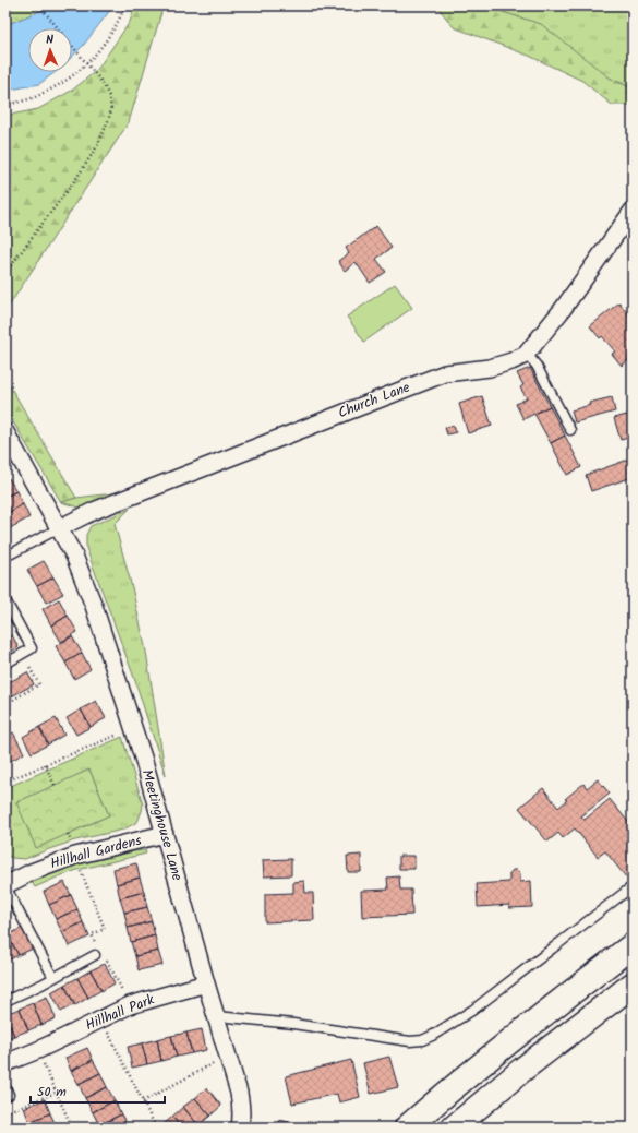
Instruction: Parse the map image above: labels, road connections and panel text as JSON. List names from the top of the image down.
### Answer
{
  "streets": {
    "street": [
      "Church Lane",
      "Meetinghouse Lane",
      "Hillhall Gardens",
      "Hillhall Park"
    ]
  },
  "crossings": [
    ["Church Lane", "Meetinghouse Lane"],
    ["Meetinghouse Lane", "Hillhall Gardens"],
    ["Meetinghouse Lane", "Hillhall Park"]
  ],
  "scale_bar": "50 m",
  "north": "top"
}
